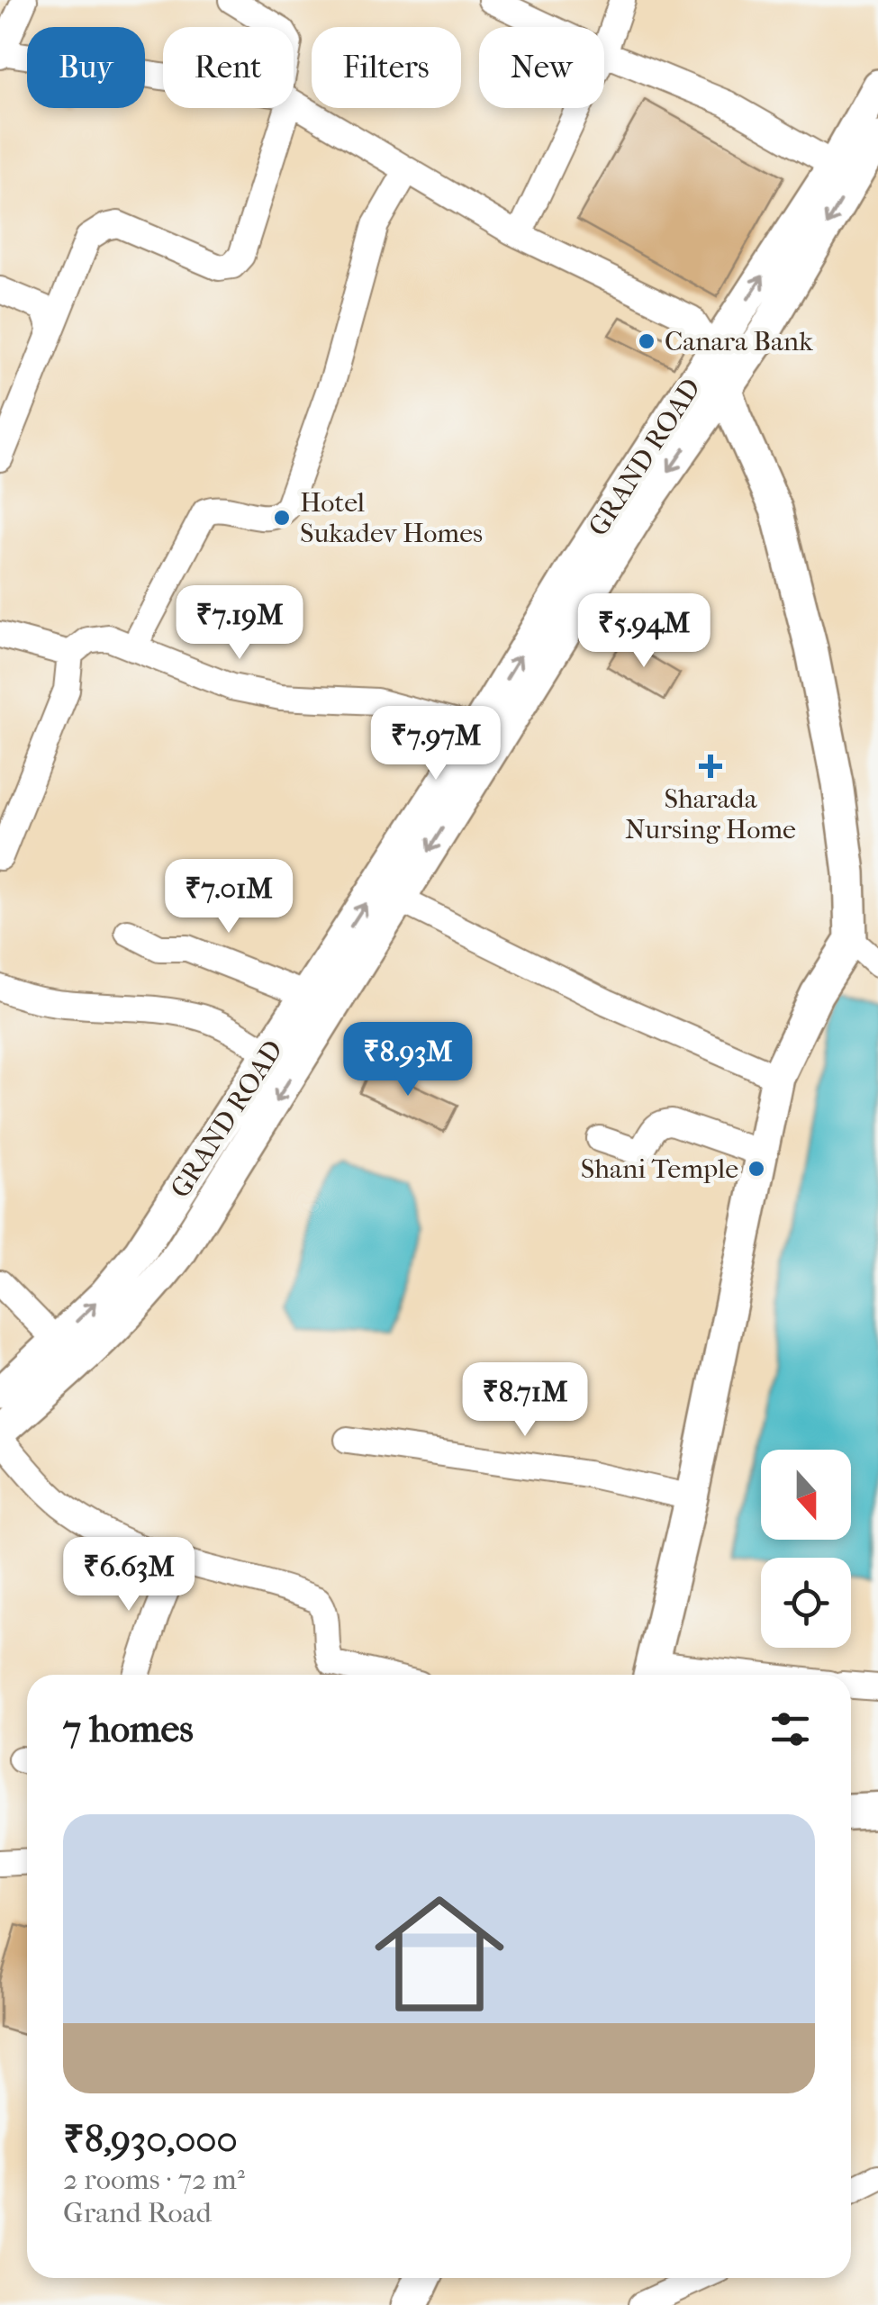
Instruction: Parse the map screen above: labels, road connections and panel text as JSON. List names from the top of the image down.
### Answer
{
  "streets": {
    "main road": ["GRAND ROAD"]
  },
  "places": {
    "other": ["Canara Bank", "Hotel Sukadev Homes", "Shani Temple"],
    "health": ["Sharada Nursing Home"]
  },
  "north": "bottom",
  "page": {
    "chip": [
      "Buy",
      "Rent",
      "Filters",
      "New"
    ],
    "price": [
      "₹7.19M",
      "₹5.94M",
      "₹7.97M",
      "₹7.01M",
      "₹8.93M",
      "₹8.71M",
      "₹6.63M"
    ],
    "heading": "7 homes",
    "list": [
      {
        "name": "₹8,930,000",
        "note": "2 rooms · 72 m² · Grand Road"
      }
    ]
  }
}
